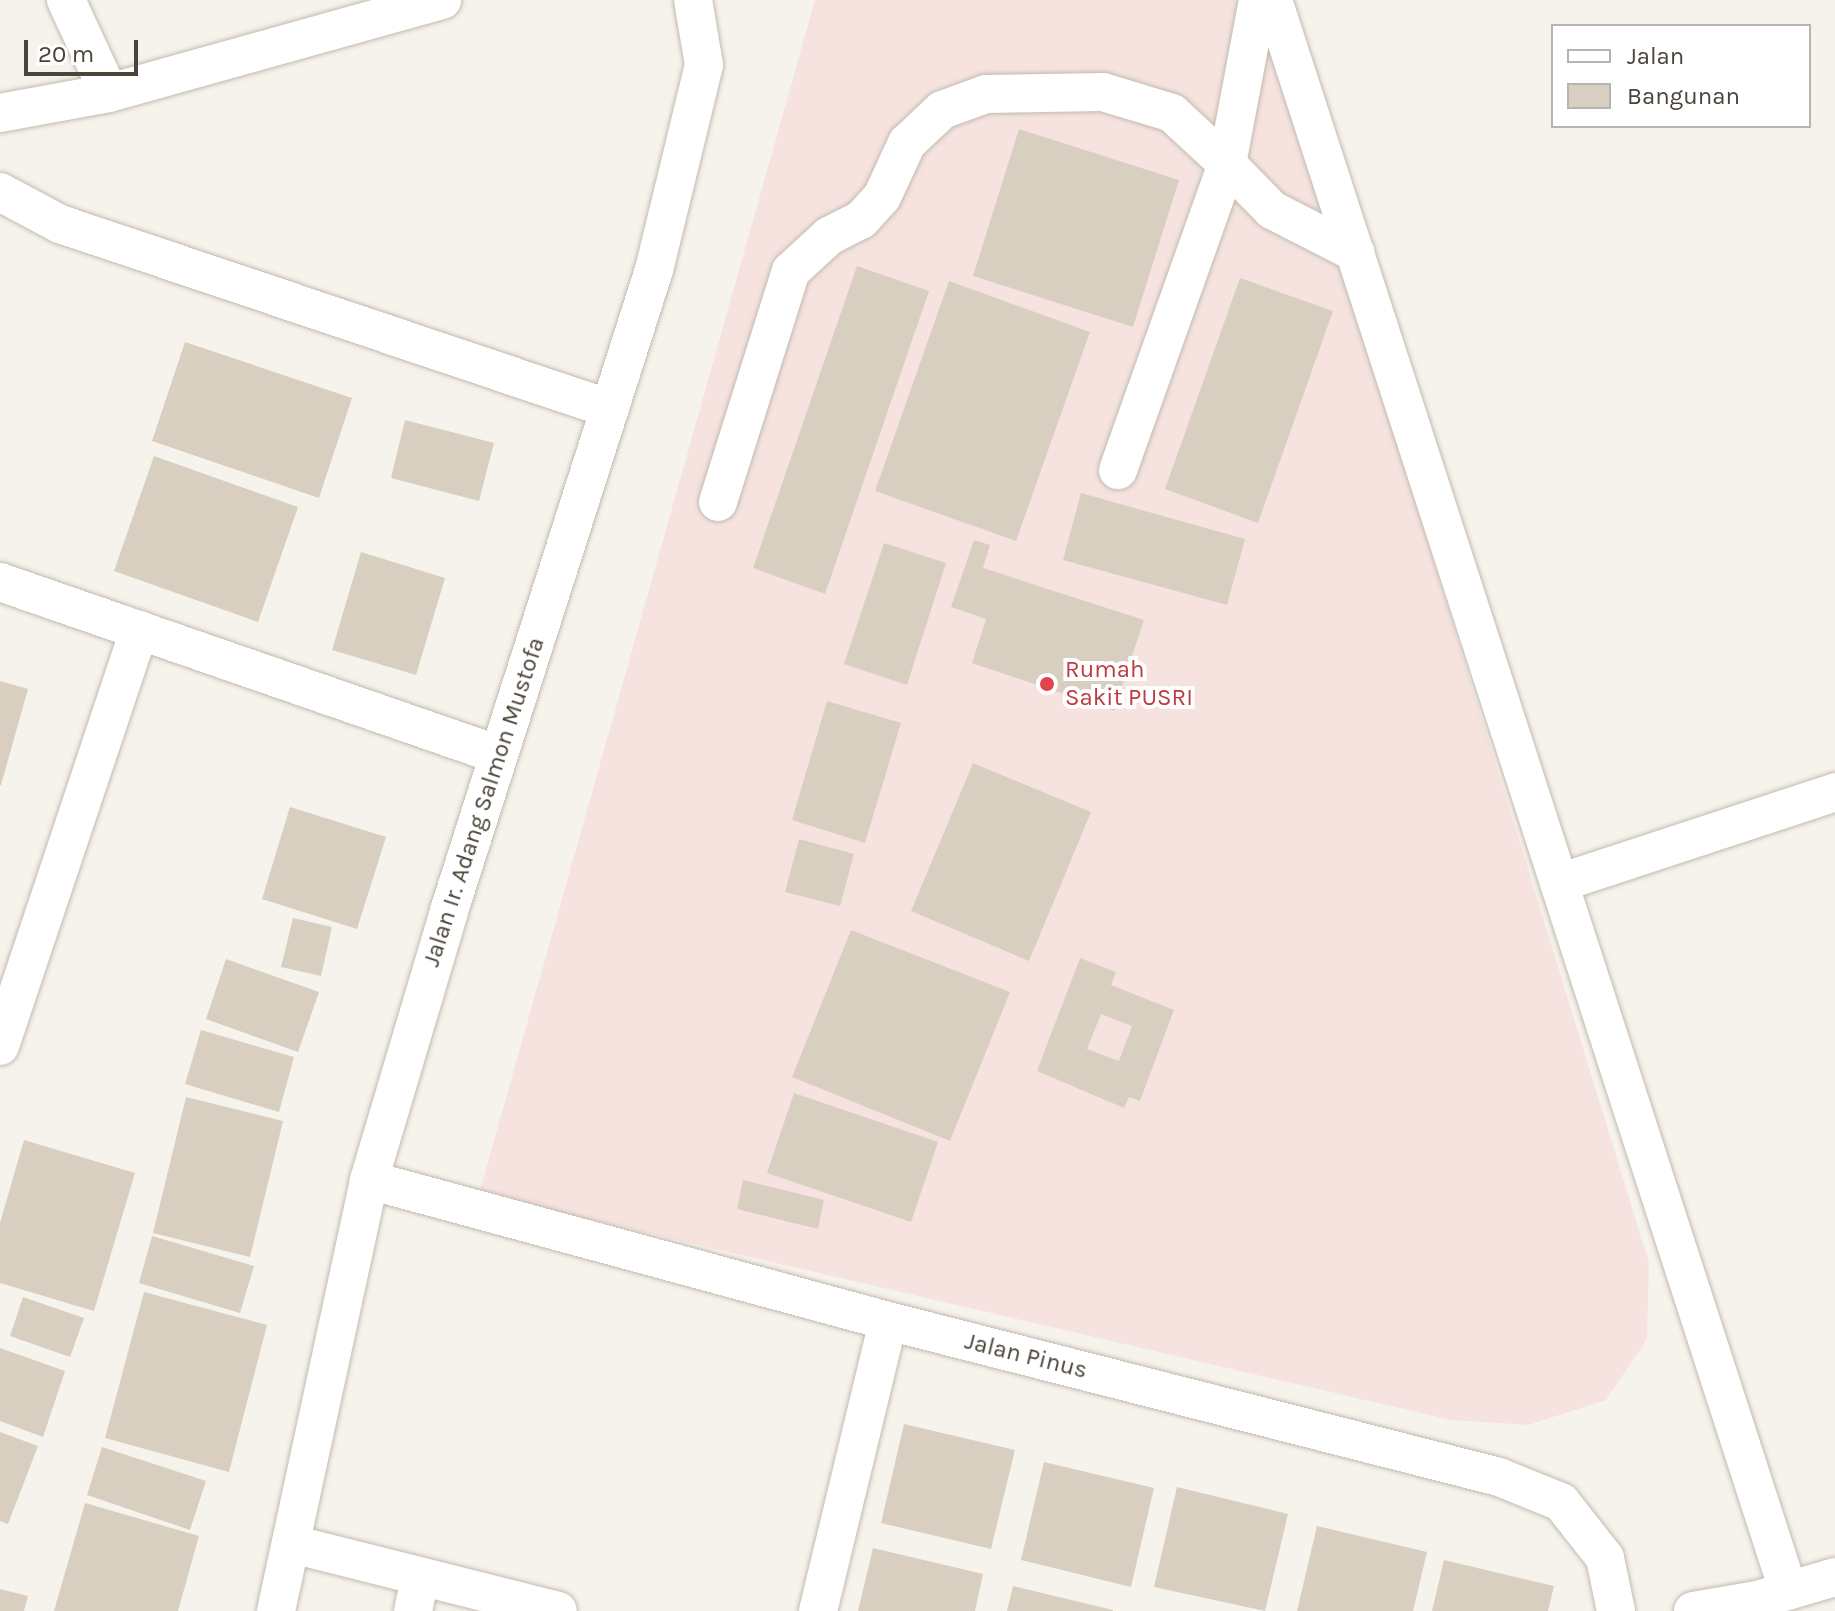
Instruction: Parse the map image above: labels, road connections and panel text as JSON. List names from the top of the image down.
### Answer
{
  "streets": {
    "street": ["Jalan Ir. Adang Salmon Mustofa", "Jalan Pinus"]
  },
  "crossings": [
    ["Jalan Ir. Adang Salmon Mustofa", "Jalan Pinus"]
  ],
  "places": ["Rumah Sakit PUSRI"],
  "legend": ["Jalan", "Bangunan"],
  "scale_bar": "20 m"
}
